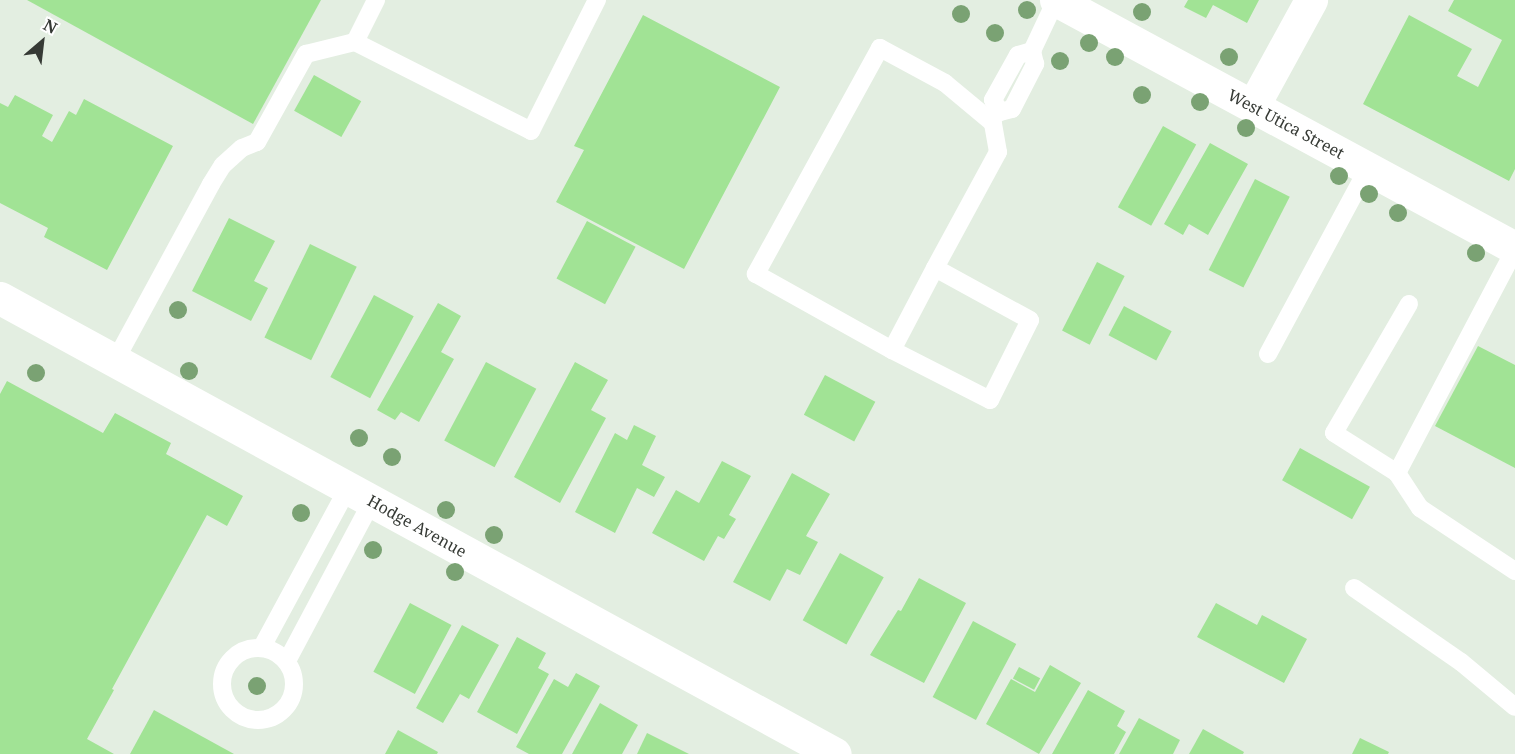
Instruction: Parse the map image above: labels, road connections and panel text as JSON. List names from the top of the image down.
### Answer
{
  "streets": {
    "street": ["West Utica Street", "Hodge Avenue"]
  },
  "north": "top right"
}
